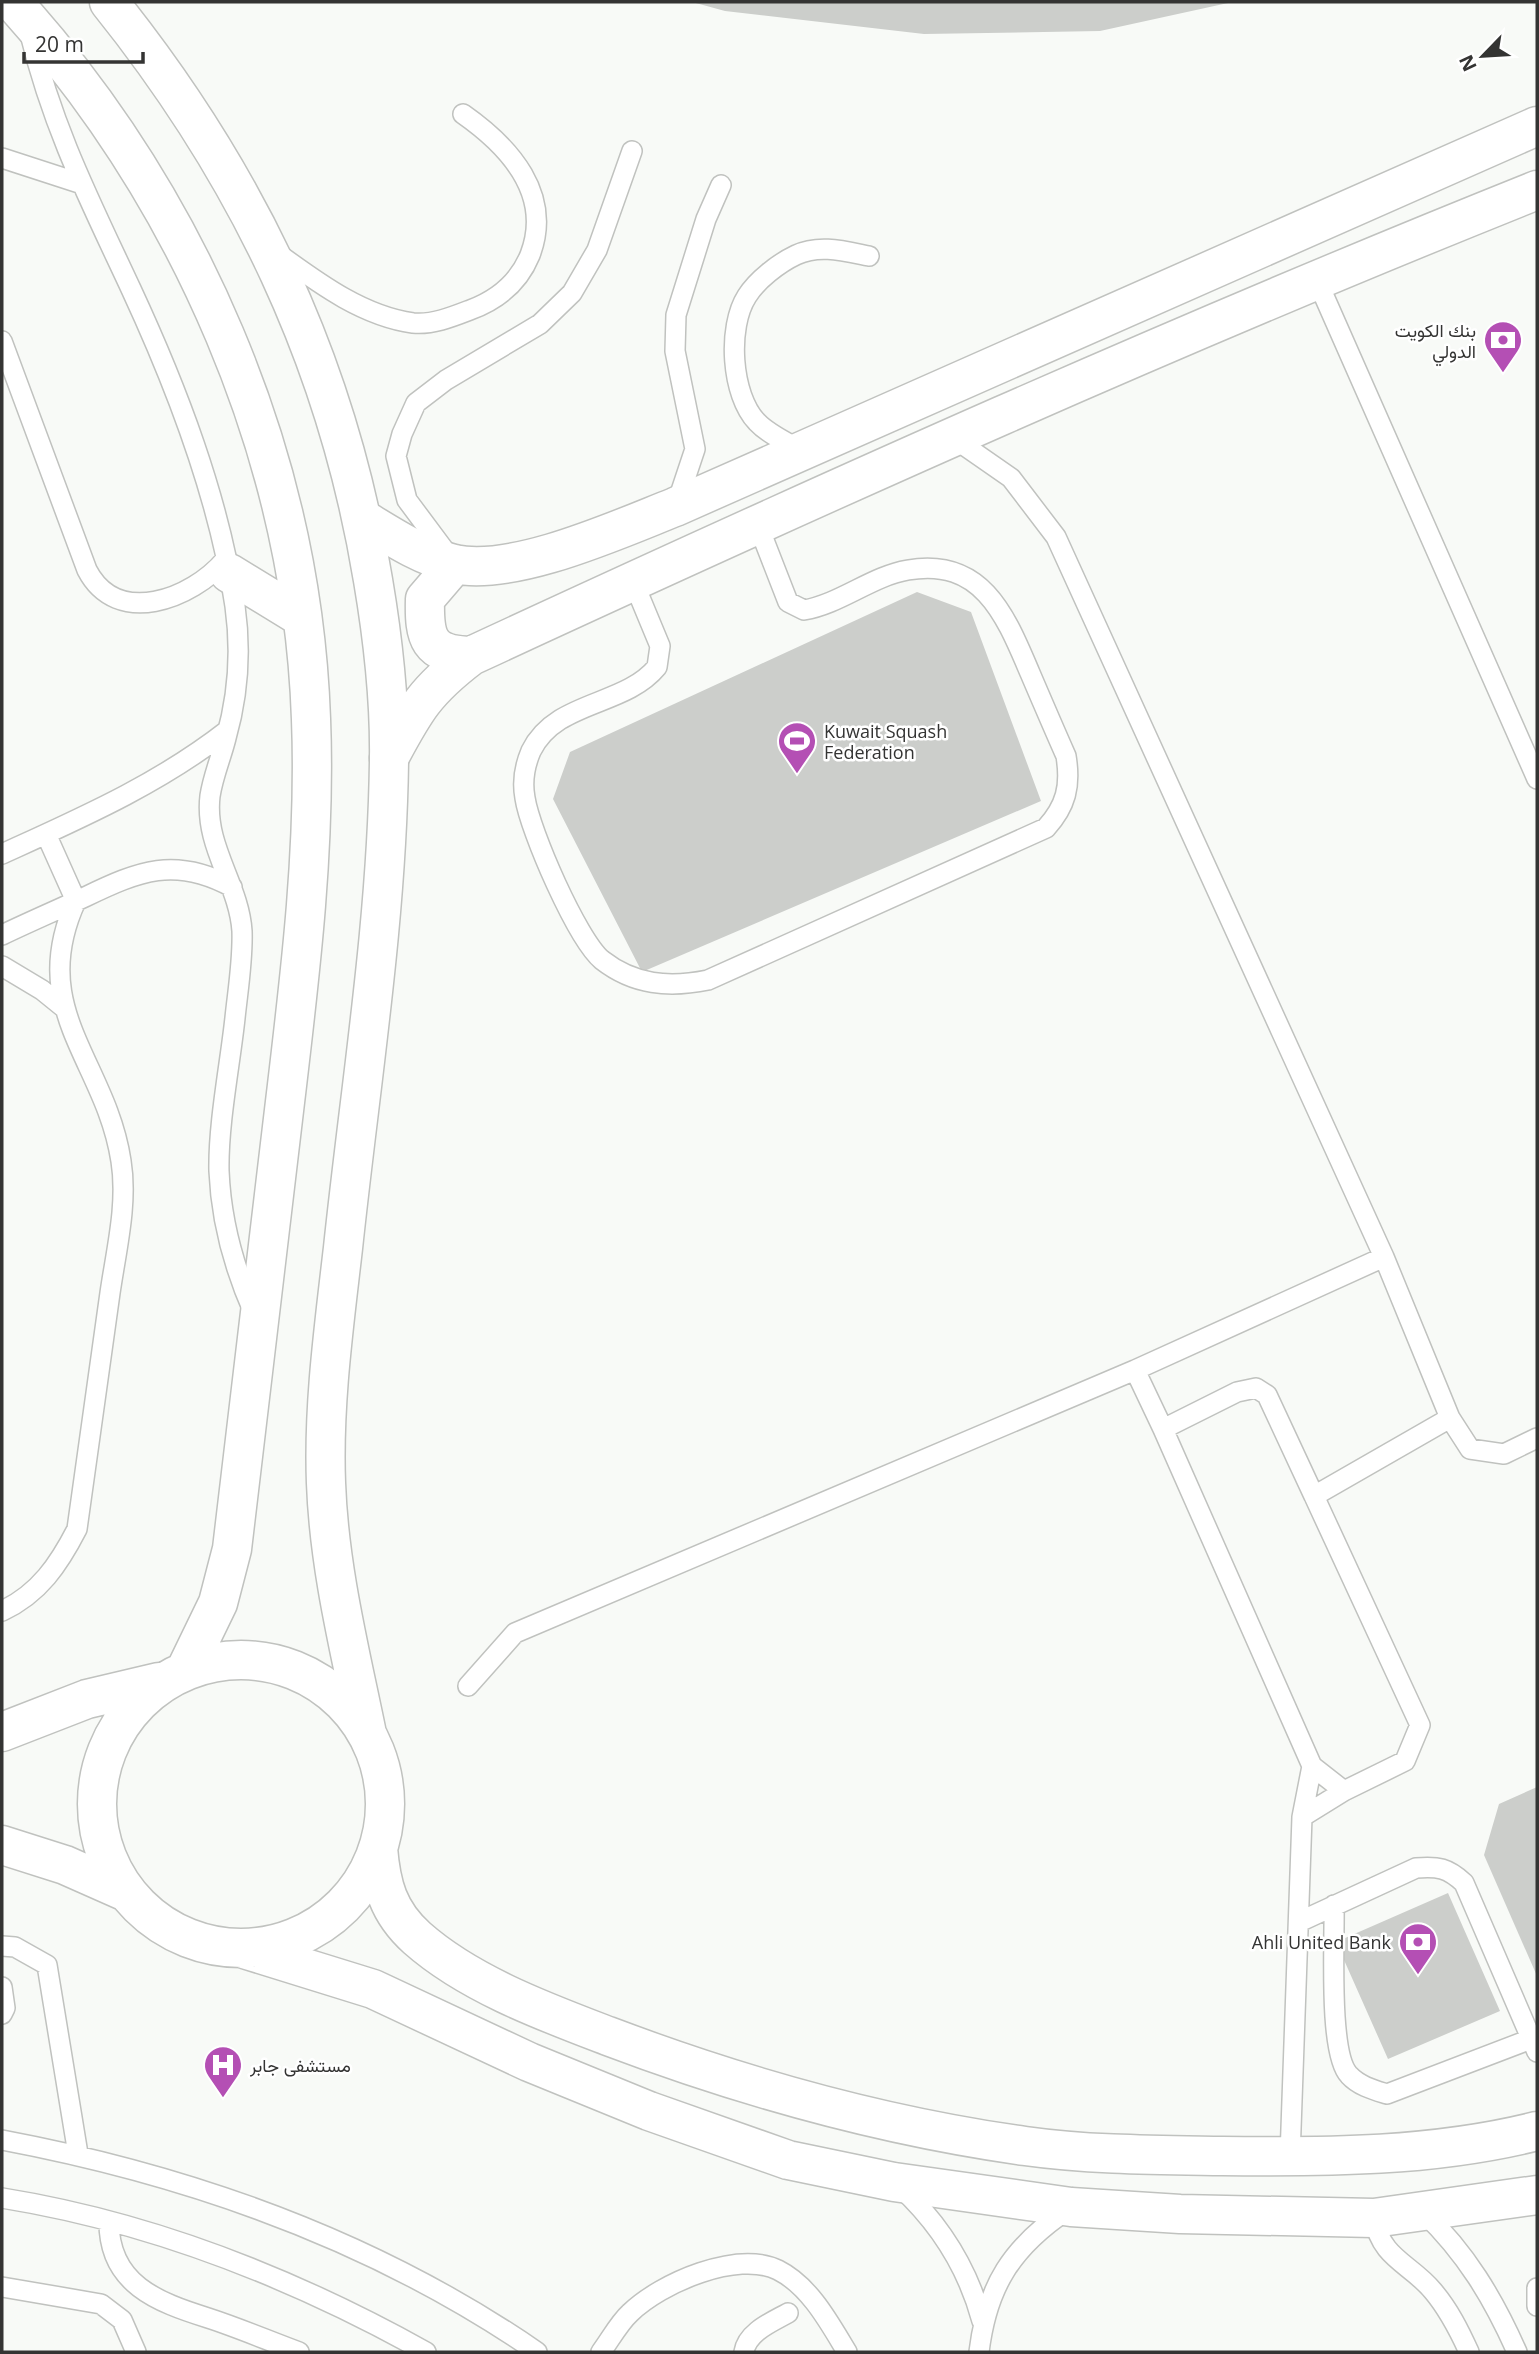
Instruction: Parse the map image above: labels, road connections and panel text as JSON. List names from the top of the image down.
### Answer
{
  "places": {
    "bank": ["بنك الكويت الدولي", "Ahli United Bank"],
    "sports": ["Kuwait Squash Federation"],
    "hospital": ["مستشفى جابر"]
  },
  "scale_bar": "20 m",
  "north": "bottom left"
}
